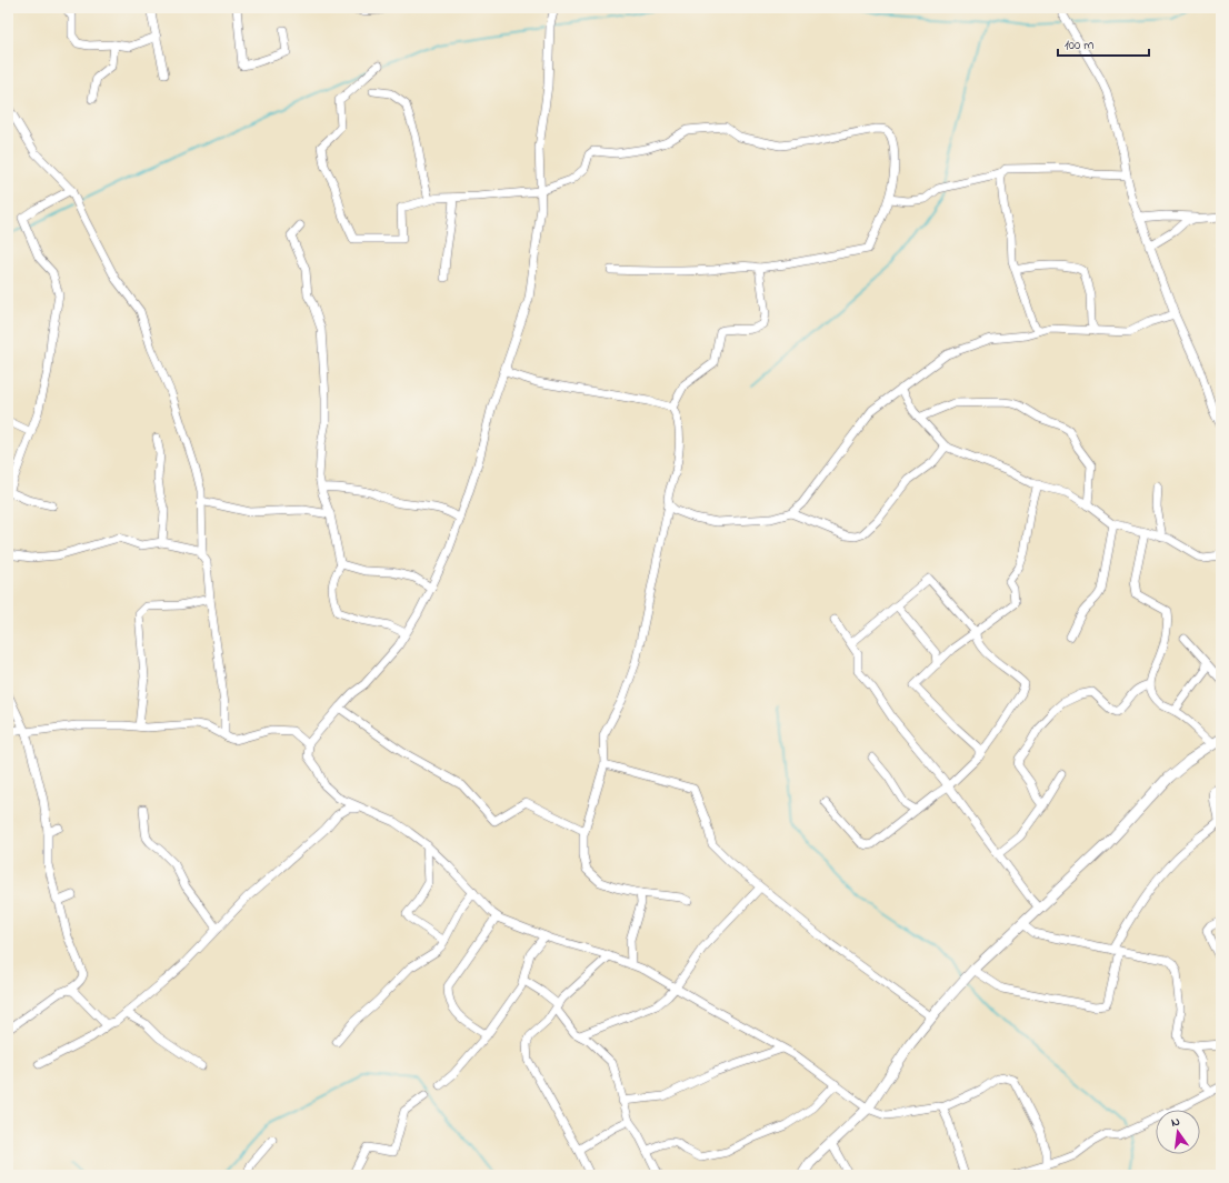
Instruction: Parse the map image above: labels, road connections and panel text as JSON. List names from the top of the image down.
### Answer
{
  "scale_bar": "100 m",
  "north": "top"
}
